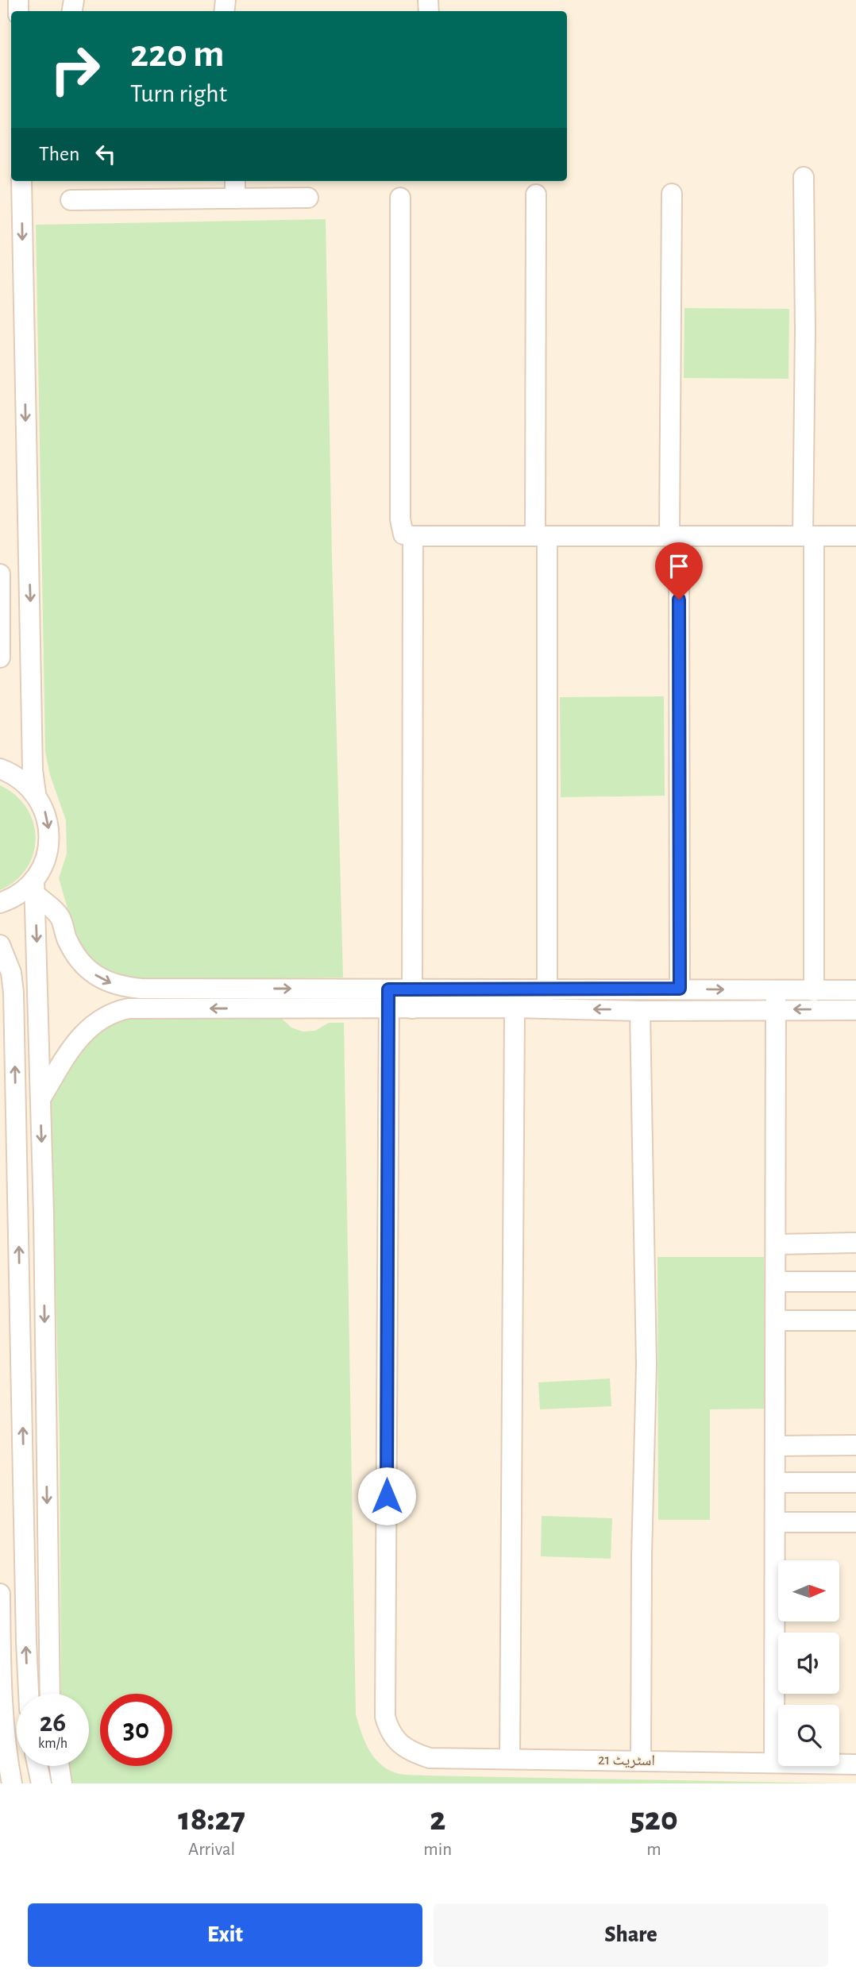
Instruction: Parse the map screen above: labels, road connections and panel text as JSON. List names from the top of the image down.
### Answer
{
  "streets": {
    "street": ["اسٹریٹ 21"]
  },
  "north": "right",
  "page": {
    "turn": ["220 m", "Turn right"],
    "then": "Then",
    "speed": "26 km/h",
    "limit": "30",
    "eta": [
      "18:27",
      "Arrival",
      "2",
      "min",
      "520",
      "m"
    ],
    "buttons": ["Exit", "Share"]
  }
}
